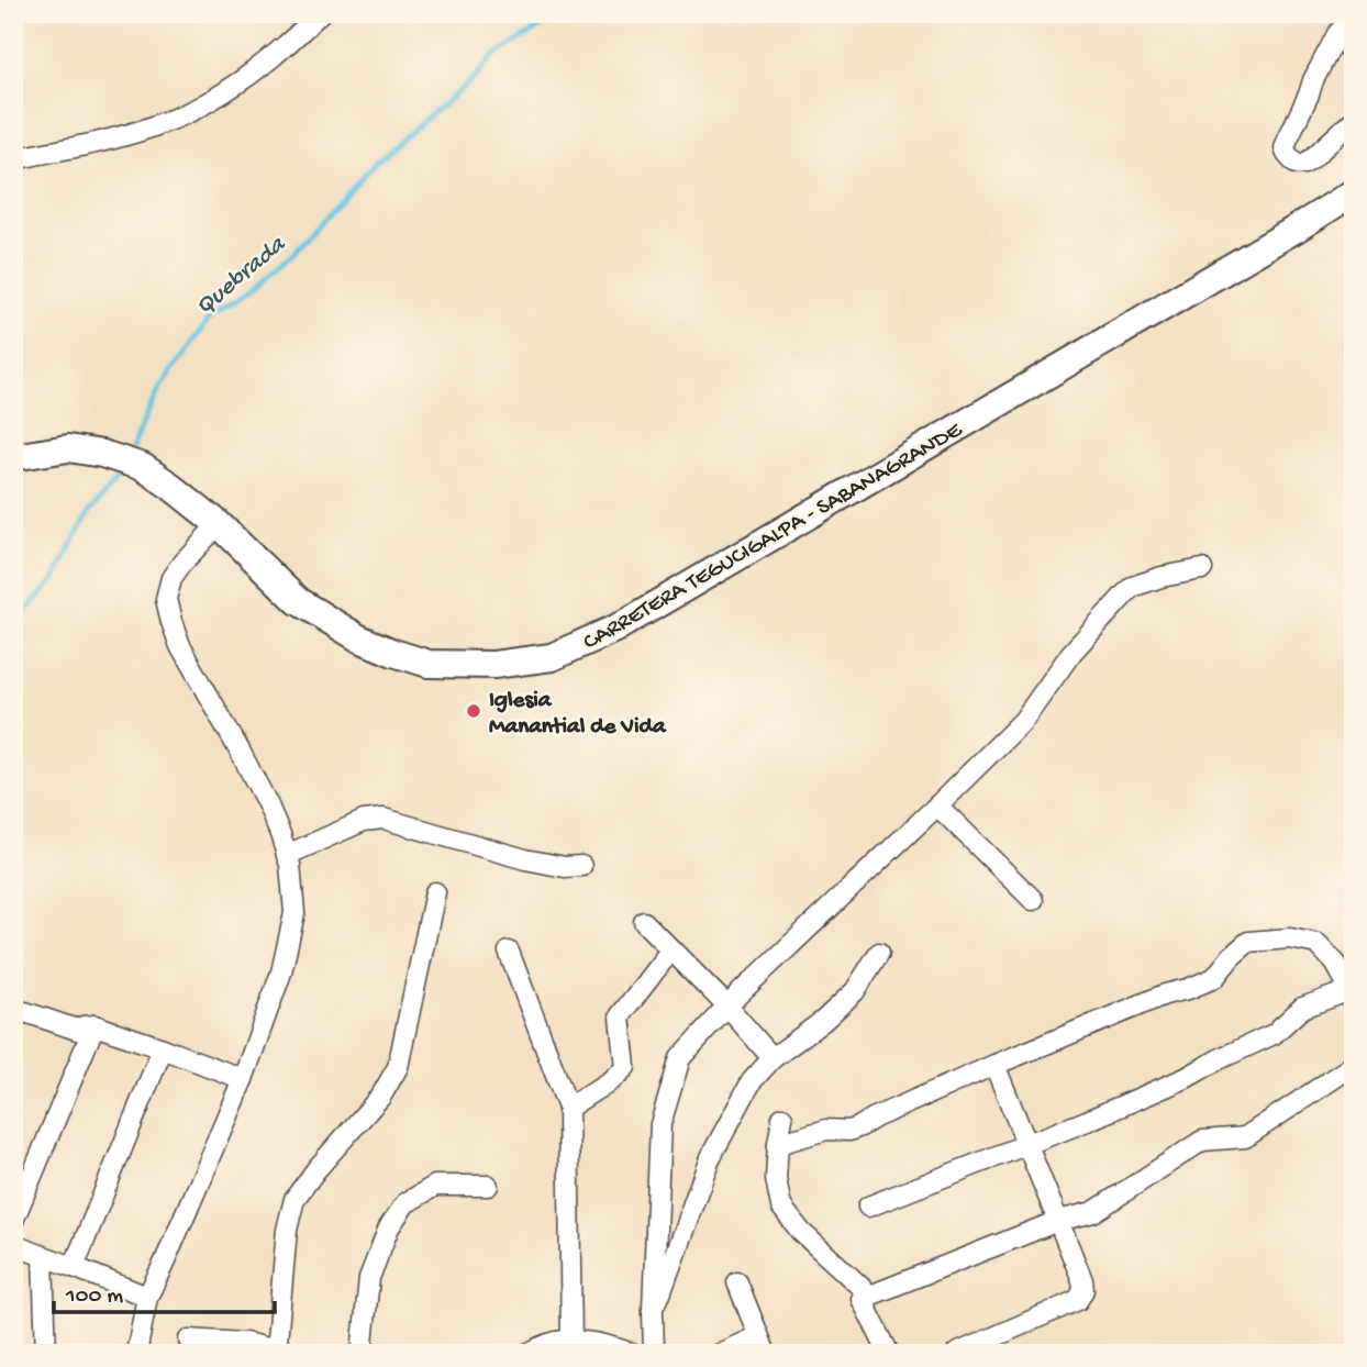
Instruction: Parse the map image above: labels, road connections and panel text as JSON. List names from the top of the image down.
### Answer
{
  "streets": {
    "highway": ["CARRETERA TEGUCIGALPA - SABANAGRANDE"]
  },
  "water": ["Quebrada"],
  "places": ["Iglesia Manantial de Vida"],
  "scale_bar": "100 m"
}
